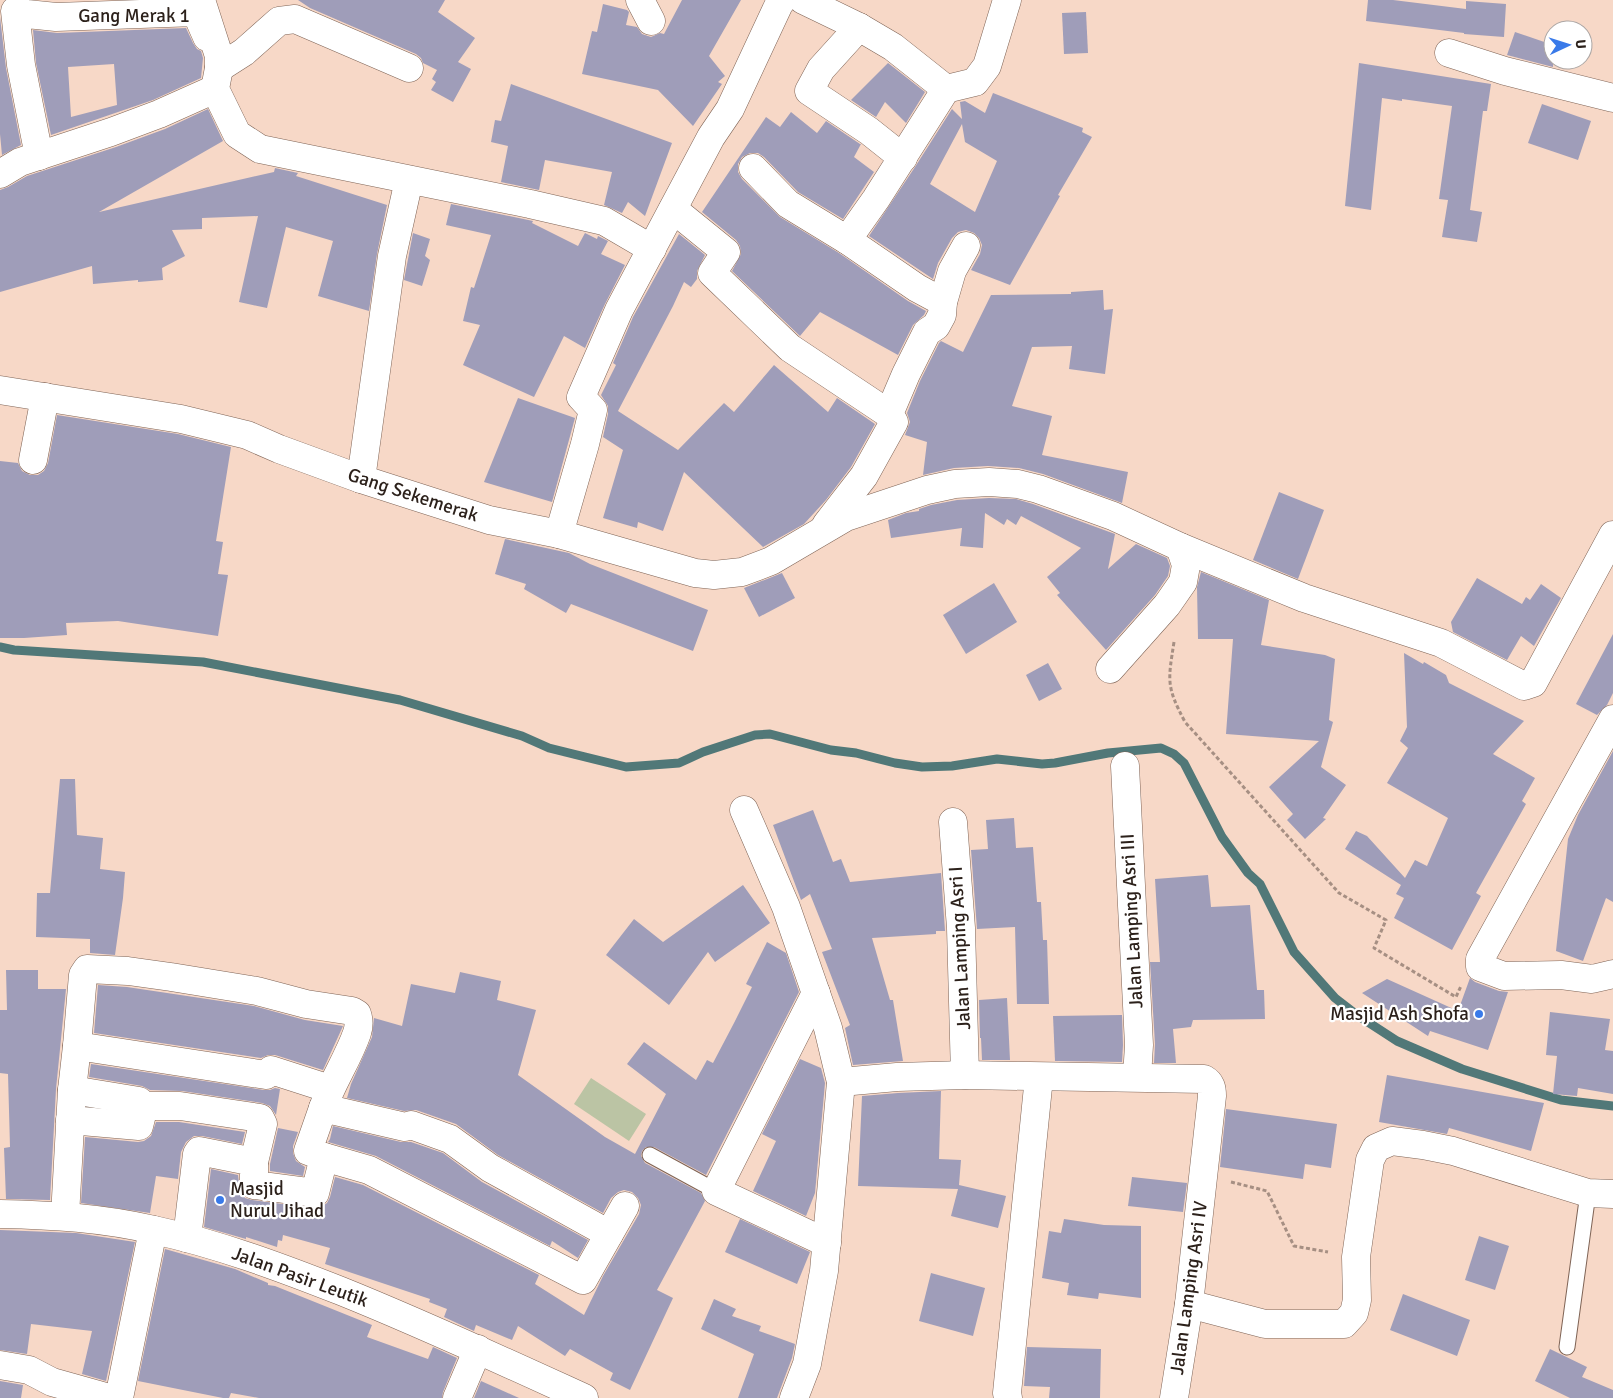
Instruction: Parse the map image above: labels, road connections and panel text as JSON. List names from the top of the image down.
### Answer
{
  "streets": {
    "street": [
      "Gang Merak 1",
      "Gang Sekemerak",
      "Jalan Lamping Asri III",
      "Jalan Lamping Asri I",
      "Jalan Pasir Leutik",
      "Jalan Lamping Asri IV"
    ]
  },
  "crossings": [
    ["Jalan Lamping Asri III", "Jalan Lamping Asri IV"]
  ],
  "places": ["Masjid Ash Shofa", "Masjid Nurul Jihad"],
  "north": "right"
}
